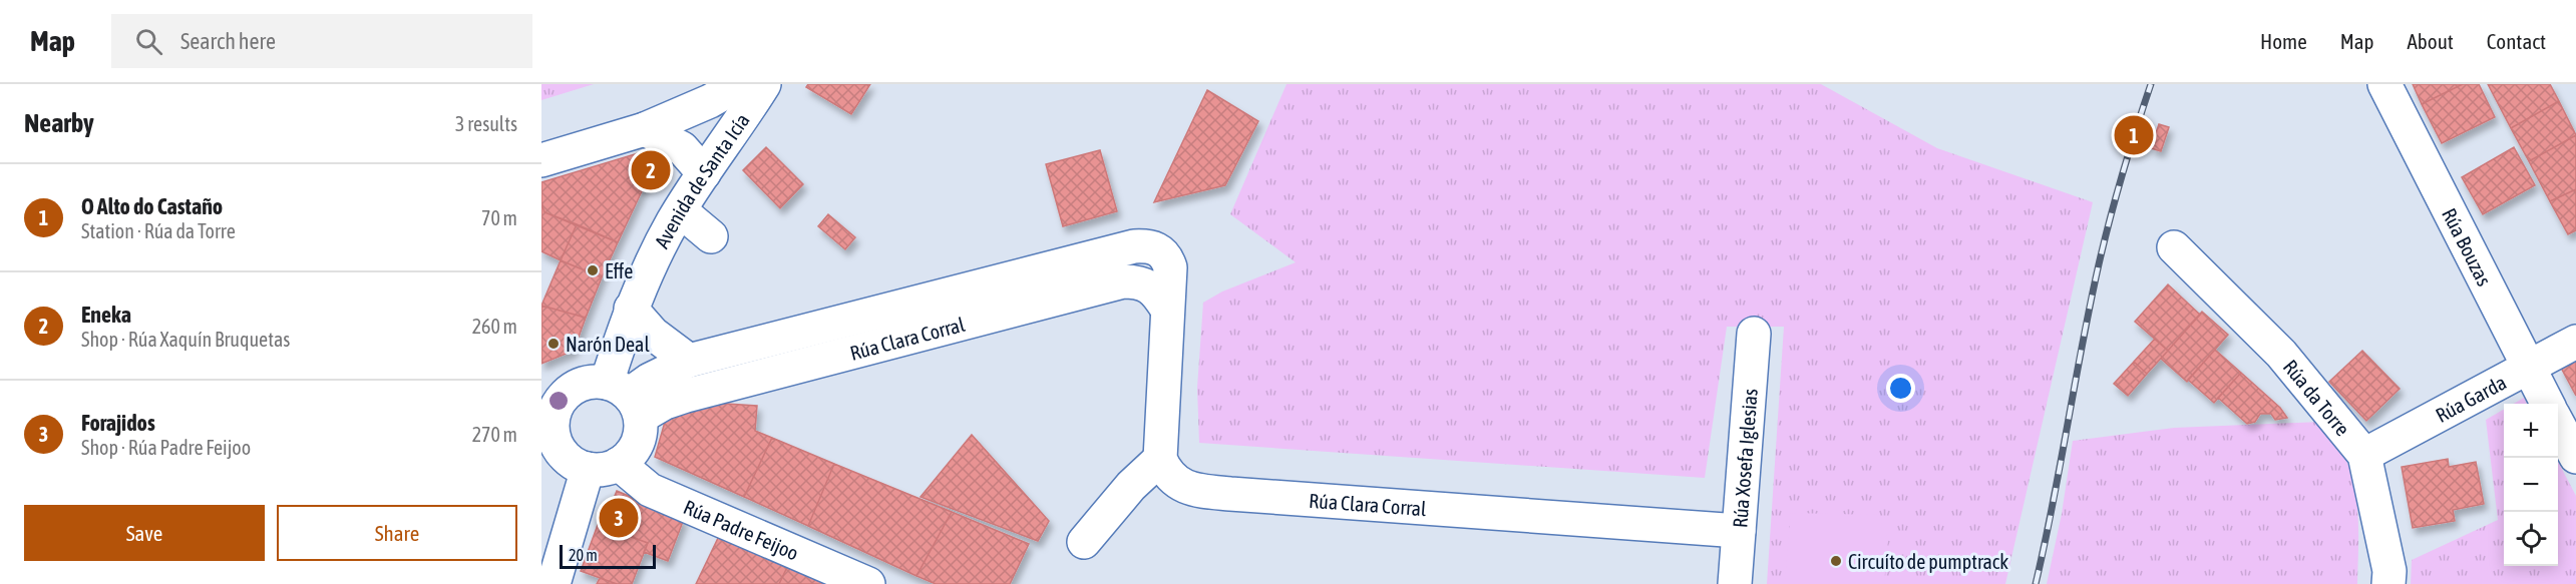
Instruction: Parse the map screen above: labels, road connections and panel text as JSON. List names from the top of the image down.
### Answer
{
  "streets": {
    "street": [
      "Avenida de Santa Icía",
      "Rúa Bouzas",
      "Rúa Clara Corral",
      "Rúa da Torre",
      "Rúa Garda",
      "Rúa Xosefa Iglesias",
      "Rúa Padre Feijoo"
    ]
  },
  "crossings": [
    ["Avenida de Santa Icía", "Rúa Clara Corral"],
    ["Avenida de Santa Icía", "Rúa Padre Feijoo"],
    ["Rúa Bouzas", "Rúa Garda"],
    ["Rúa Clara Corral", "Rúa Xosefa Iglesias"],
    ["Rúa Clara Corral", "Rúa Padre Feijoo"],
    ["Rúa da Torre", "Rúa Garda"]
  ],
  "places": ["Effe", "Narón Deal", "Circuíto de pumptrack"],
  "scale_bar": "20 m",
  "page": {
    "header": "Map",
    "search": "Search here",
    "nav": [
      "Home",
      "Map",
      "About",
      "Contact"
    ],
    "heading": ["Nearby", "3 results"],
    "pins": ["1", "2", "3"],
    "list": [
      {
        "mark": "1",
        "name": "O Alto do Castaño",
        "note": "Station · Rúa da Torre",
        "value": "70 m"
      },
      {
        "mark": "2",
        "name": "Eneka",
        "note": "Shop · Rúa Xaquín Bruquetas",
        "value": "260 m"
      },
      {
        "mark": "3",
        "name": "Forajidos",
        "note": "Shop · Rúa Padre Feijoo",
        "value": "270 m"
      }
    ],
    "map_buttons": ["+", "−"],
    "buttons": ["Save", "Share"],
    "scale": "20 m"
  }
}
